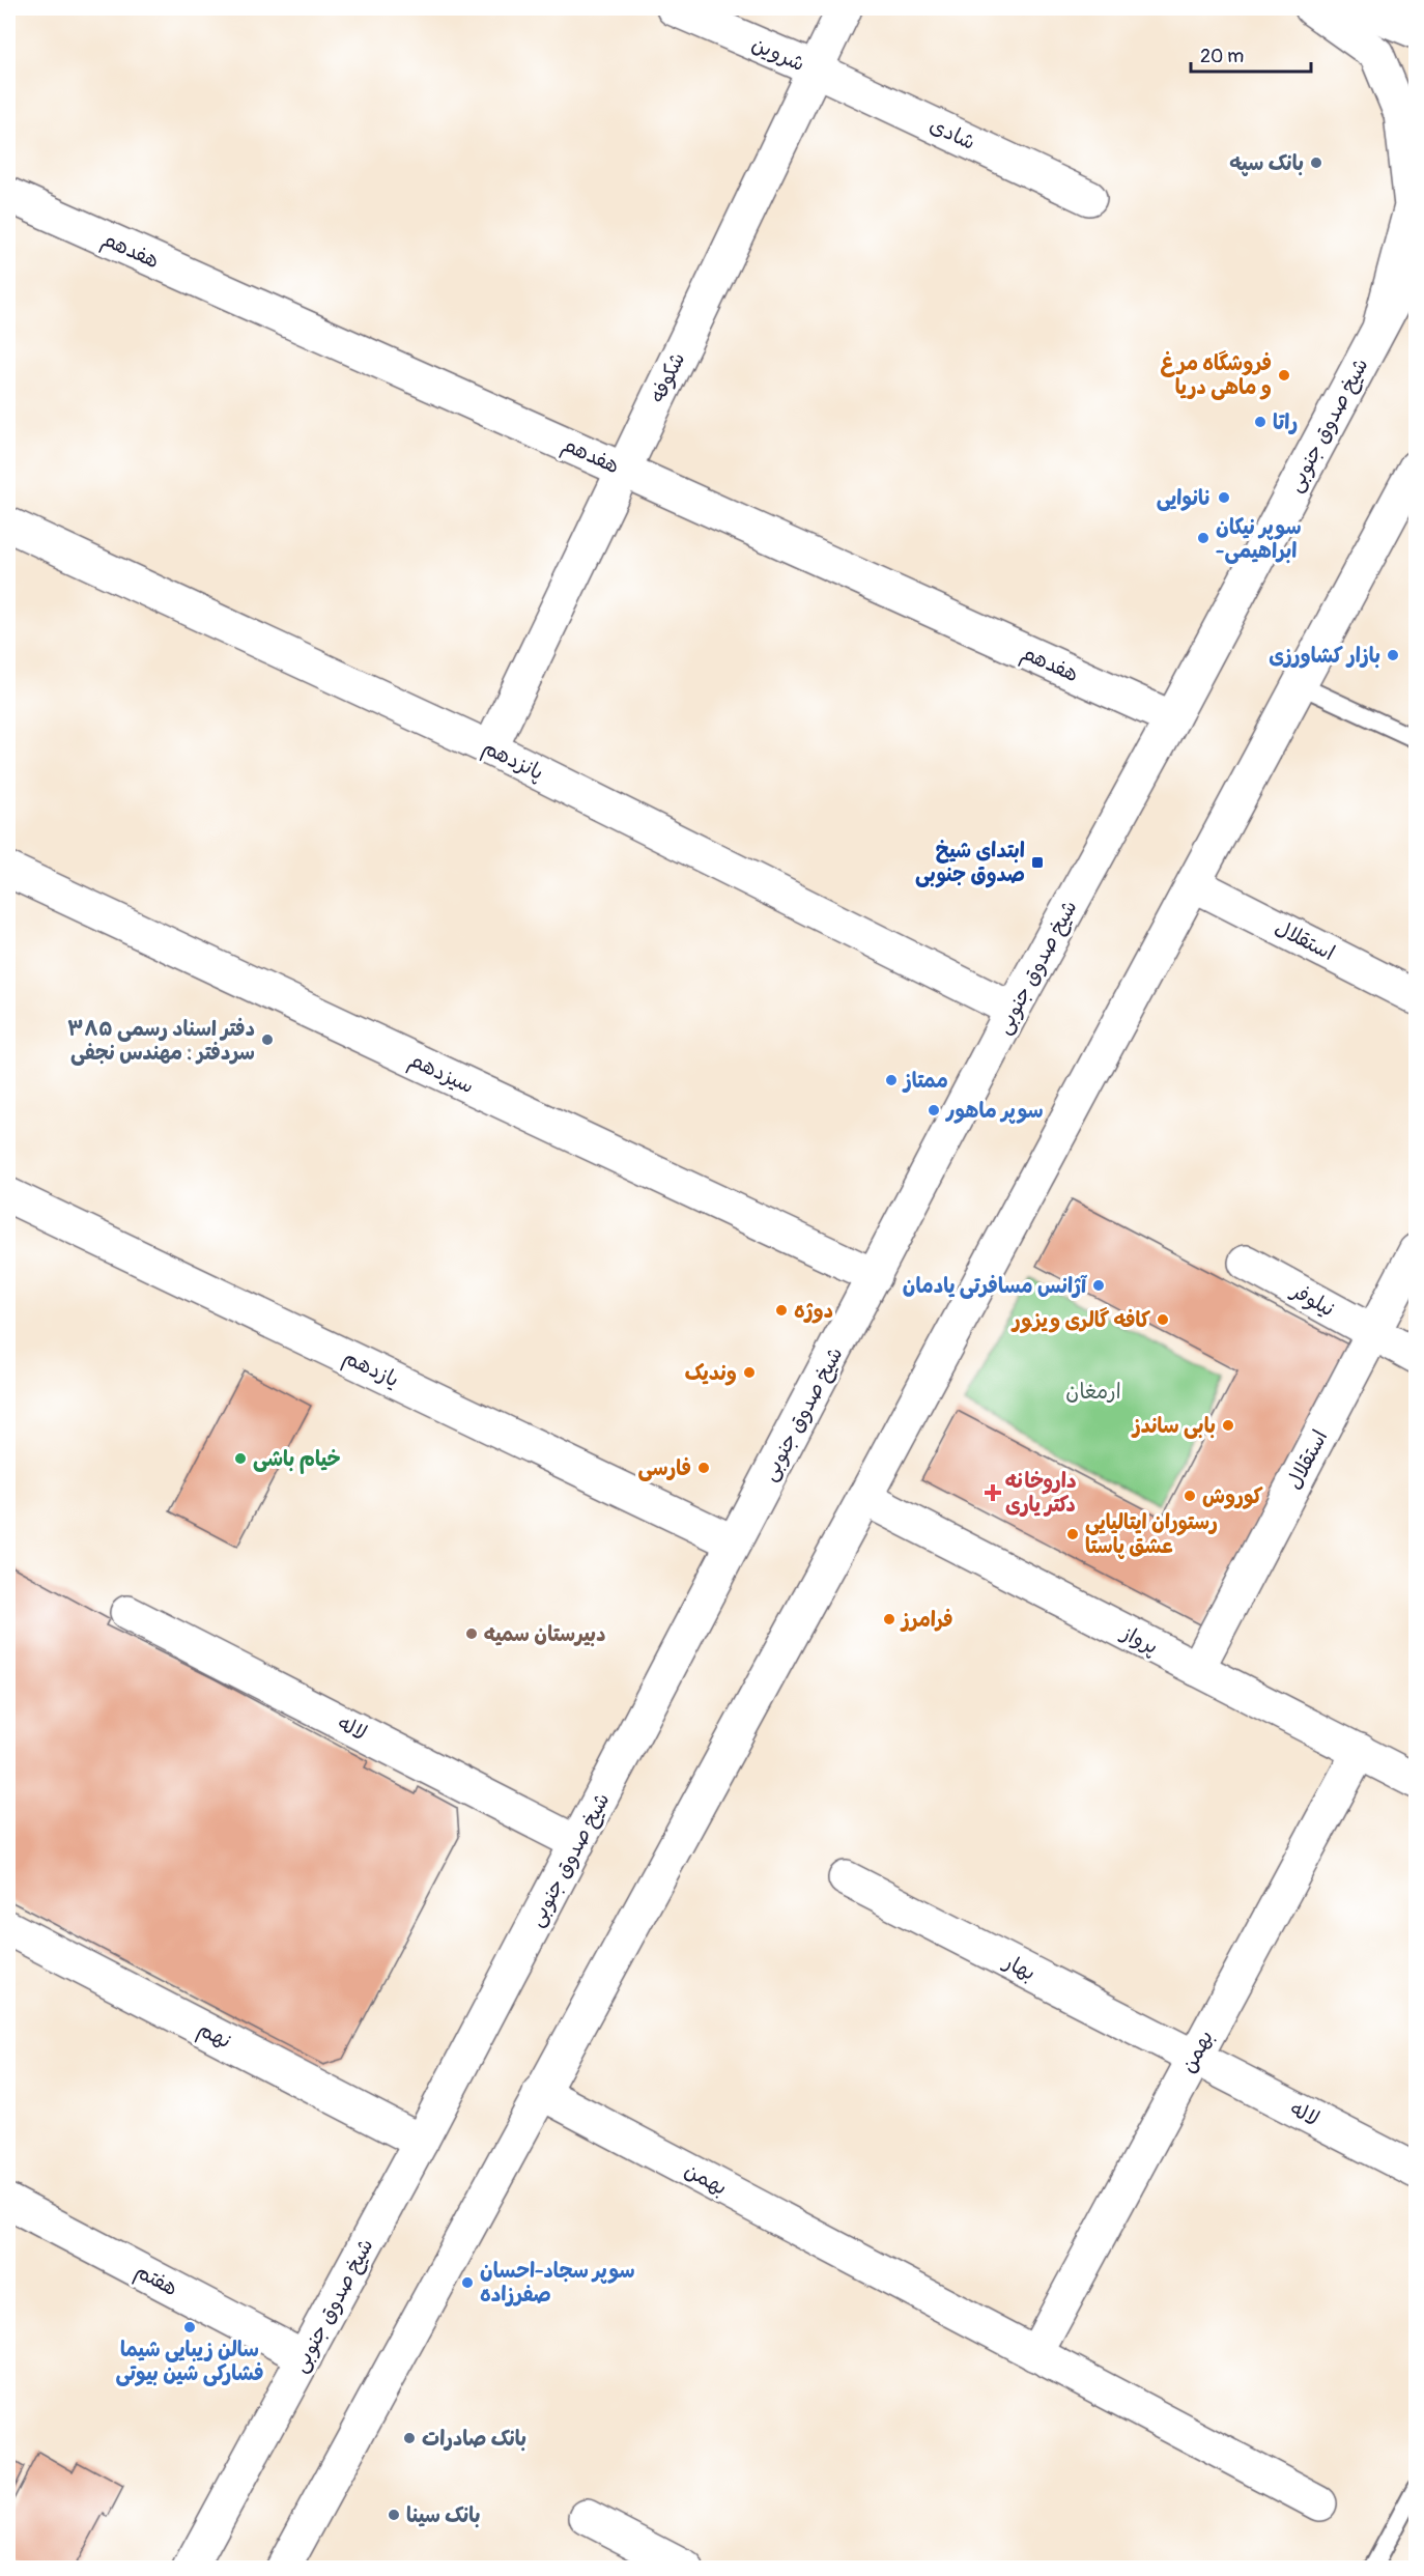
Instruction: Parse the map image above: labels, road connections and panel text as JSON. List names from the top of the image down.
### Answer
{
  "streets": {
    "street": [
      "شروین",
      "شادی",
      "هفدهم",
      "شکوفه",
      "شیخ صدوق جنوبی",
      "پانزدهم",
      "استقلال",
      "سیزدهم",
      "نیلوفر",
      "یازدهم",
      "پرواز",
      "لاله",
      "بهار",
      "نهم",
      "بهمن",
      "هفتم"
    ]
  },
  "crossings": [
    ["شروین", "شادی"],
    ["شروین", "شکوفه"],
    ["شادی", "شکوفه"],
    ["هفدهم", "شکوفه"],
    ["هفدهم", "شیخ صدوق جنوبی"],
    ["شکوفه", "پانزدهم"],
    ["شیخ صدوق جنوبی", "پانزدهم"],
    ["شیخ صدوق جنوبی", "سیزدهم"],
    ["شیخ صدوق جنوبی", "یازدهم"],
    ["شیخ صدوق جنوبی", "لاله"],
    ["شیخ صدوق جنوبی", "نهم"],
    ["شیخ صدوق جنوبی", "هفتم"],
    ["استقلال", "نیلوفر"],
    ["استقلال", "پرواز"],
    ["پرواز", "بهمن"],
    ["لاله", "بهار"],
    ["لاله", "بهمن"],
    ["بهار", "بهمن"]
  ],
  "parks": ["ارمغان"],
  "places": {
    "other": [
      "بانک سپه",
      "فروشگاه مرغ و ماهی دریا",
      "راتا",
      "نانوایی",
      "سوپر نیکان -ابراهیمی",
      "بازار کشاورزی",
      "دفتر اسناد رسمی ۳۸۵ سردفتر : مهندس نجفی",
      "ممتاز",
      "سوپر ماهور",
      "آژانس مسافرتی یادمان",
      "دوژه",
      "کافه گالری ویزور",
      "وندیک",
      "بابی ساندز",
      "خیام باشی",
      "فارسی",
      "کوروش",
      "رستوران ایتالیایی عشق پاستا",
      "فرامرز",
      "دبیرستان سمیه",
      "سوپر سجاد-احسان صفرزاده",
      "سالن زیبایی شیما فشارکی شین بیوتی",
      "بانک صادرات",
      "بانک سینا"
    ],
    "transit": ["ابتدای شیخ صدوق جنوبی"],
    "health": ["داروخانه دکتر یاری"]
  },
  "scale_bar": "20 m"
}
